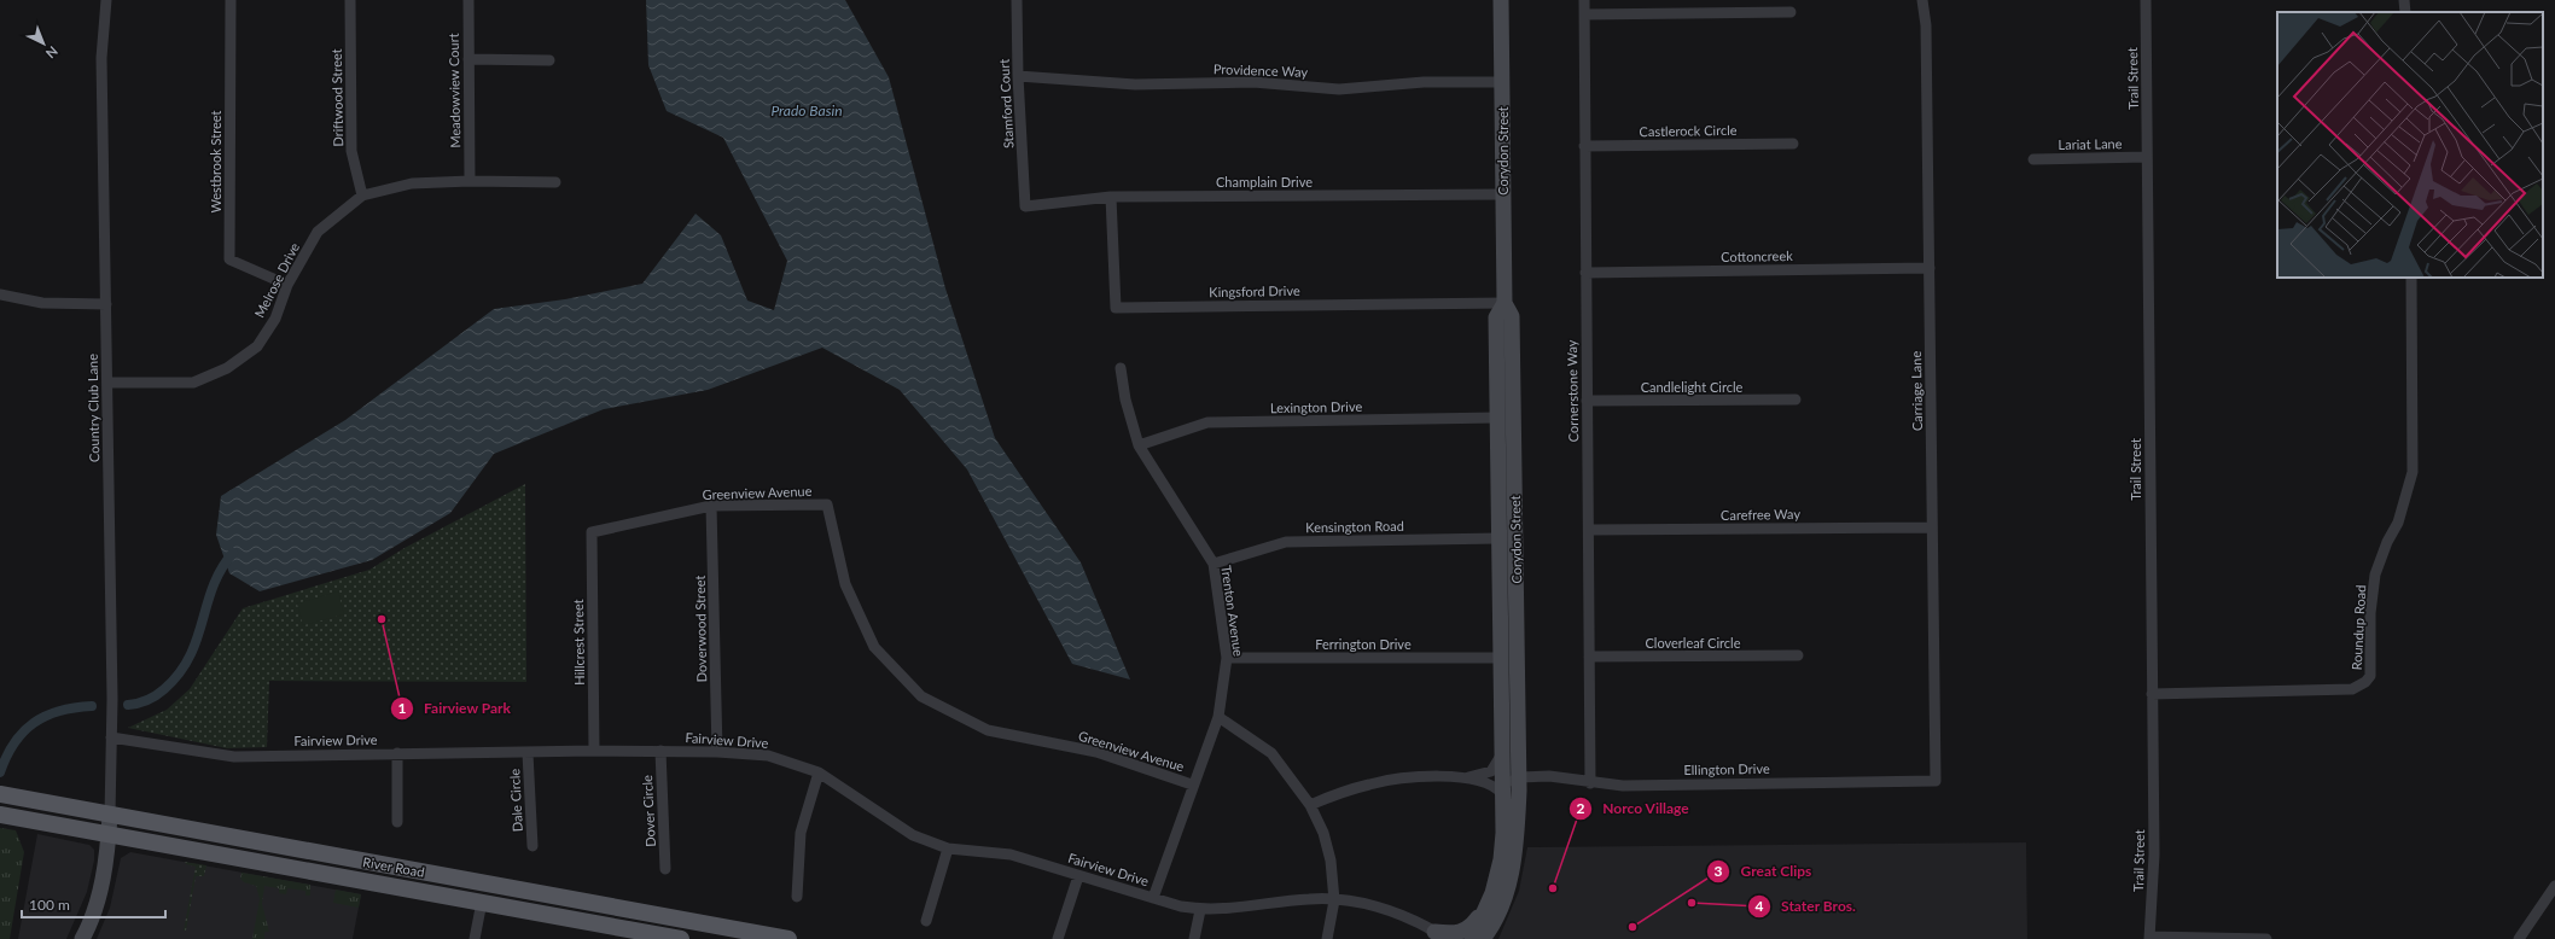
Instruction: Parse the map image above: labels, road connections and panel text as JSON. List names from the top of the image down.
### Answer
{
  "streets": {
    "main road": ["Corydon Street", "River Road"],
    "street": [
      "Providence Way",
      "Trail Street",
      "Meadowview Court",
      "Driftwood Street",
      "Stamford Court",
      "Castlerock Circle",
      "Lariat Lane",
      "Westbrook Street",
      "Champlain Drive",
      "Cottoncreek",
      "Melrose Drive",
      "Kingsford Drive",
      "Candlelight Circle",
      "Cornerstone Way",
      "Carriage Lane",
      "Lexington Drive",
      "Country Club Lane",
      "Greenview Avenue",
      "Carefree Way",
      "Kensington Road",
      "Trenton Avenue",
      "Roundup Road",
      "Doverwood Street",
      "Hillcrest Street",
      "Cloverleaf Circle",
      "Ferrington Drive",
      "Fairview Drive",
      "Ellington Drive",
      "Dale Circle",
      "Dover Circle"
    ]
  },
  "crossings": [
    ["Providence Way", "Stamford Court"],
    ["Providence Way", "Corydon Street"],
    ["Trail Street", "Lariat Lane"],
    ["Trail Street", "Roundup Road"],
    ["Meadowview Court", "Melrose Drive"],
    ["Driftwood Street", "Melrose Drive"],
    ["Stamford Court", "Champlain Drive"],
    ["Castlerock Circle", "Cornerstone Way"],
    ["Corydon Street", "Champlain Drive"],
    ["Corydon Street", "Kingsford Drive"],
    ["Corydon Street", "Lexington Drive"],
    ["Corydon Street", "Kensington Road"],
    ["Corydon Street", "Ferrington Drive"],
    ["Corydon Street", "Ellington Drive"],
    ["Westbrook Street", "Melrose Drive"],
    ["Champlain Drive", "Kingsford Drive"],
    ["Cottoncreek", "Cornerstone Way"],
    ["Cottoncreek", "Carriage Lane"],
    ["Melrose Drive", "Country Club Lane"],
    ["Candlelight Circle", "Cornerstone Way"],
    ["Cornerstone Way", "Carefree Way"],
    ["Cornerstone Way", "Cloverleaf Circle"],
    ["Cornerstone Way", "Ellington Drive"],
    ["Carriage Lane", "Carefree Way"],
    ["Carriage Lane", "Ellington Drive"],
    ["Lexington Drive", "Trenton Avenue"],
    ["Country Club Lane", "Fairview Drive"],
    ["Country Club Lane", "River Road"],
    ["Greenview Avenue", "Trenton Avenue"],
    ["Greenview Avenue", "Doverwood Street"],
    ["Greenview Avenue", "Hillcrest Street"],
    ["Kensington Road", "Trenton Avenue"],
    ["Trenton Avenue", "Ferrington Drive"],
    ["Trenton Avenue", "Fairview Drive"],
    ["Doverwood Street", "Fairview Drive"],
    ["Hillcrest Street", "Fairview Drive"],
    ["Fairview Drive", "Dale Circle"],
    ["Fairview Drive", "Dover Circle"]
  ],
  "water": ["Prado Basin"],
  "places": [
    "Fairview Park",
    "Norco Village",
    "Stater Bros.",
    "Great Clips"
  ],
  "scale_bar": "100 m",
  "north": "bottom right"
}
